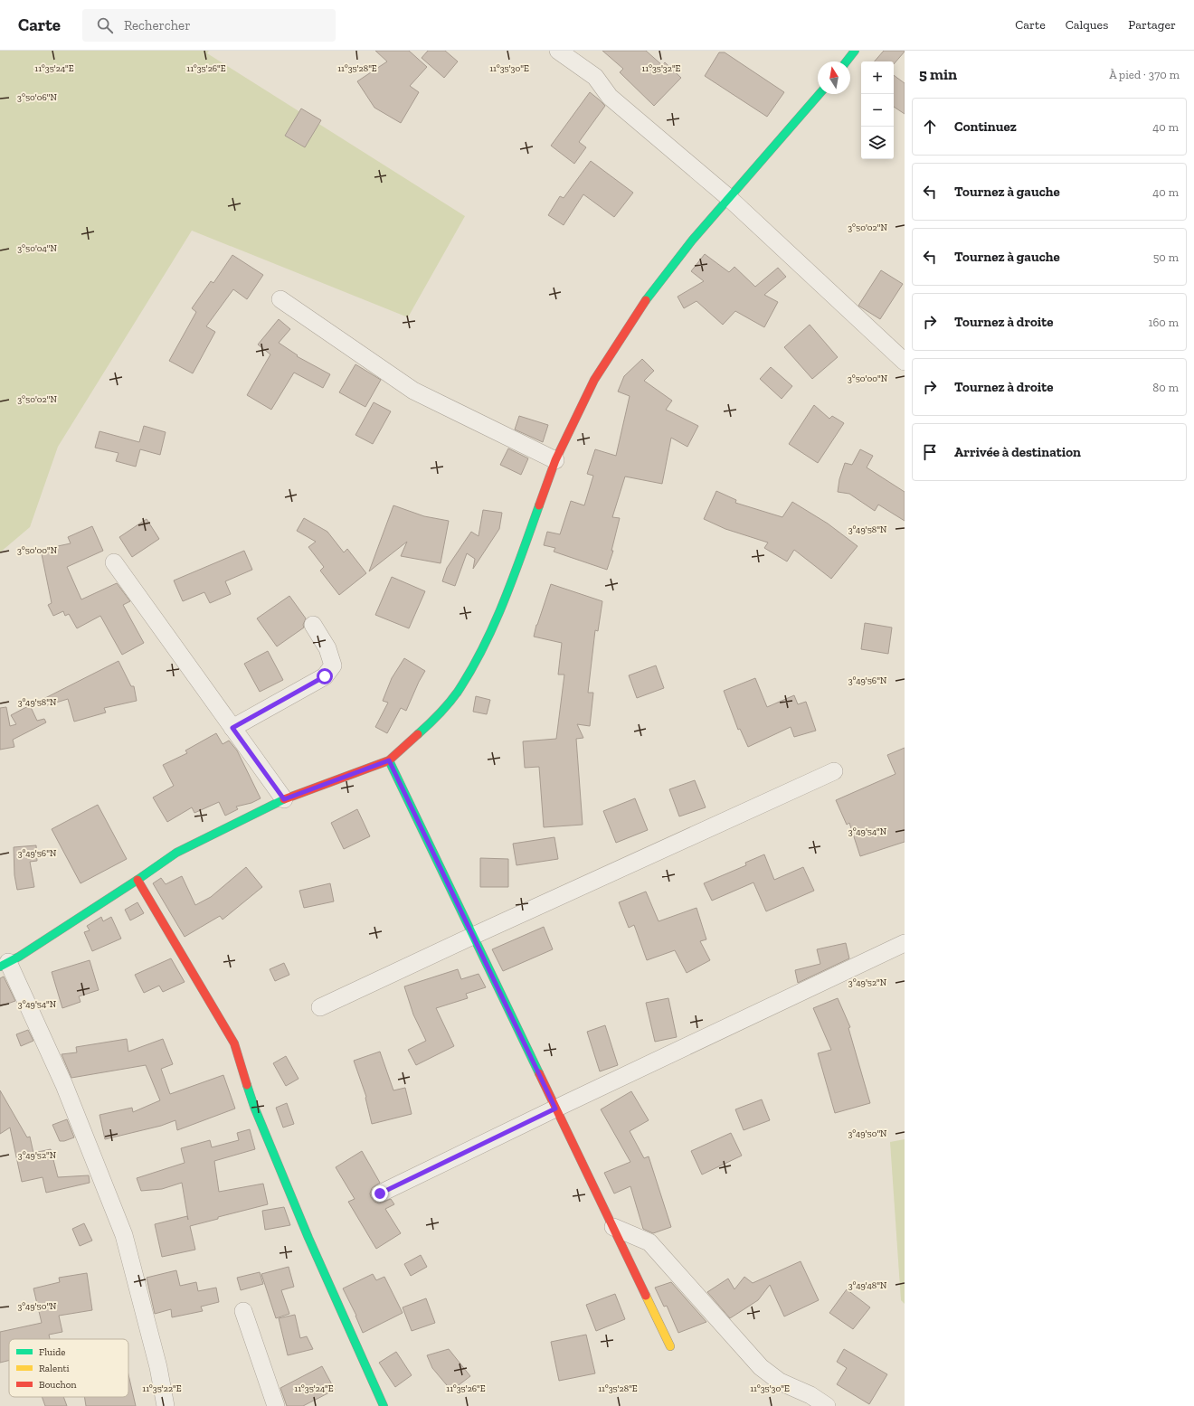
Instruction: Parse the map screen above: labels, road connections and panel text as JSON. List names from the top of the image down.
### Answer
{
  "legend": ["Fluide", "Ralenti", "Bouchon"],
  "north": "top",
  "page": {
    "header": "Carte",
    "search": "Rechercher",
    "nav": ["Carte", "Calques", "Partager"],
    "heading": ["5 min", "À pied · 370 m"],
    "map_buttons": ["+", "−"],
    "list": [
      ["Continuez", "40 m"],
      ["Tournez à gauche", "40 m"],
      ["Tournez à gauche", "50 m"],
      ["Tournez à droite", "160 m"],
      ["Tournez à droite", "80 m"],
      "Arrivée à destination"
    ]
  },
  "coordinates": [
    "11°35'24\"E",
    "11°35'26\"E",
    "11°35'28\"E",
    "11°35'30\"E",
    "11°35'32\"E",
    "3°50'06\"N",
    "3°50'02\"N",
    "3°50'04\"N",
    "3°50'00\"N",
    "3°49'58\"N",
    "3°49'56\"N",
    "3°49'54\"N",
    "3°49'52\"N",
    "3°49'50\"N",
    "3°49'48\"N",
    "11°35'22\"E"
  ]
}
